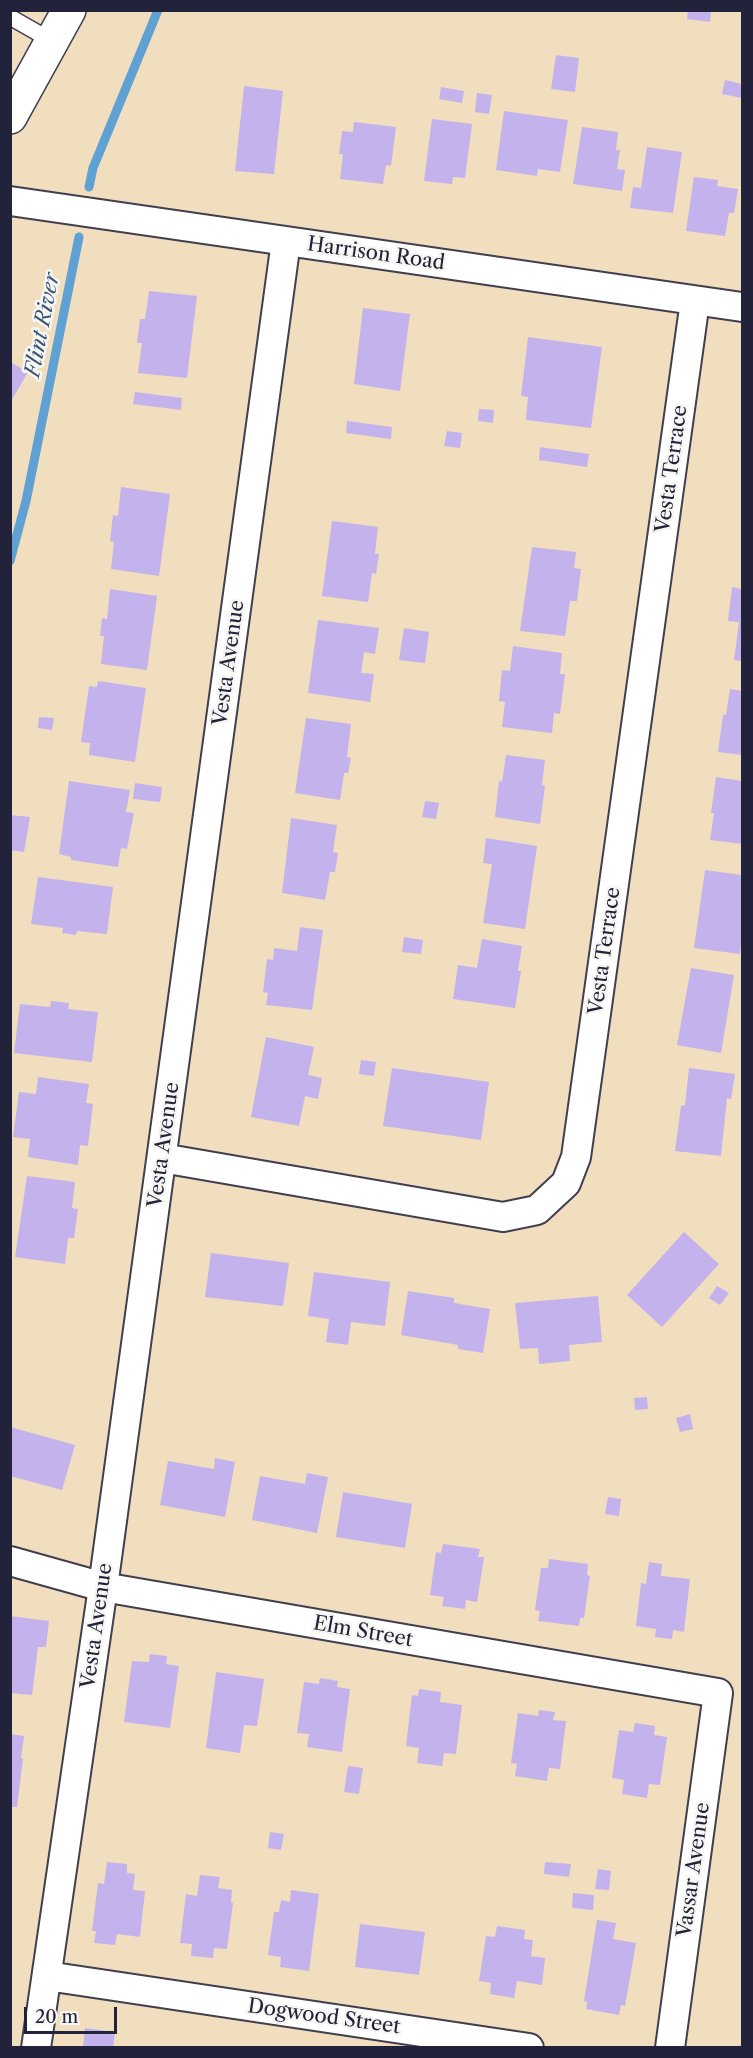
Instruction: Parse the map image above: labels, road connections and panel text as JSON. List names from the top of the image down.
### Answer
{
  "streets": {
    "street": [
      "Harrison Road",
      "Vesta Terrace",
      "Vesta Avenue",
      "Elm Street",
      "Vassar Avenue",
      "Dogwood Street"
    ]
  },
  "crossings": [
    ["Harrison Road", "Vesta Terrace"],
    ["Harrison Road", "Vesta Avenue"],
    ["Vesta Terrace", "Vesta Avenue"],
    ["Vesta Avenue", "Elm Street"],
    ["Vesta Avenue", "Dogwood Street"],
    ["Elm Street", "Vassar Avenue"]
  ],
  "water": ["Flint River"],
  "scale_bar": "20 m"
}
